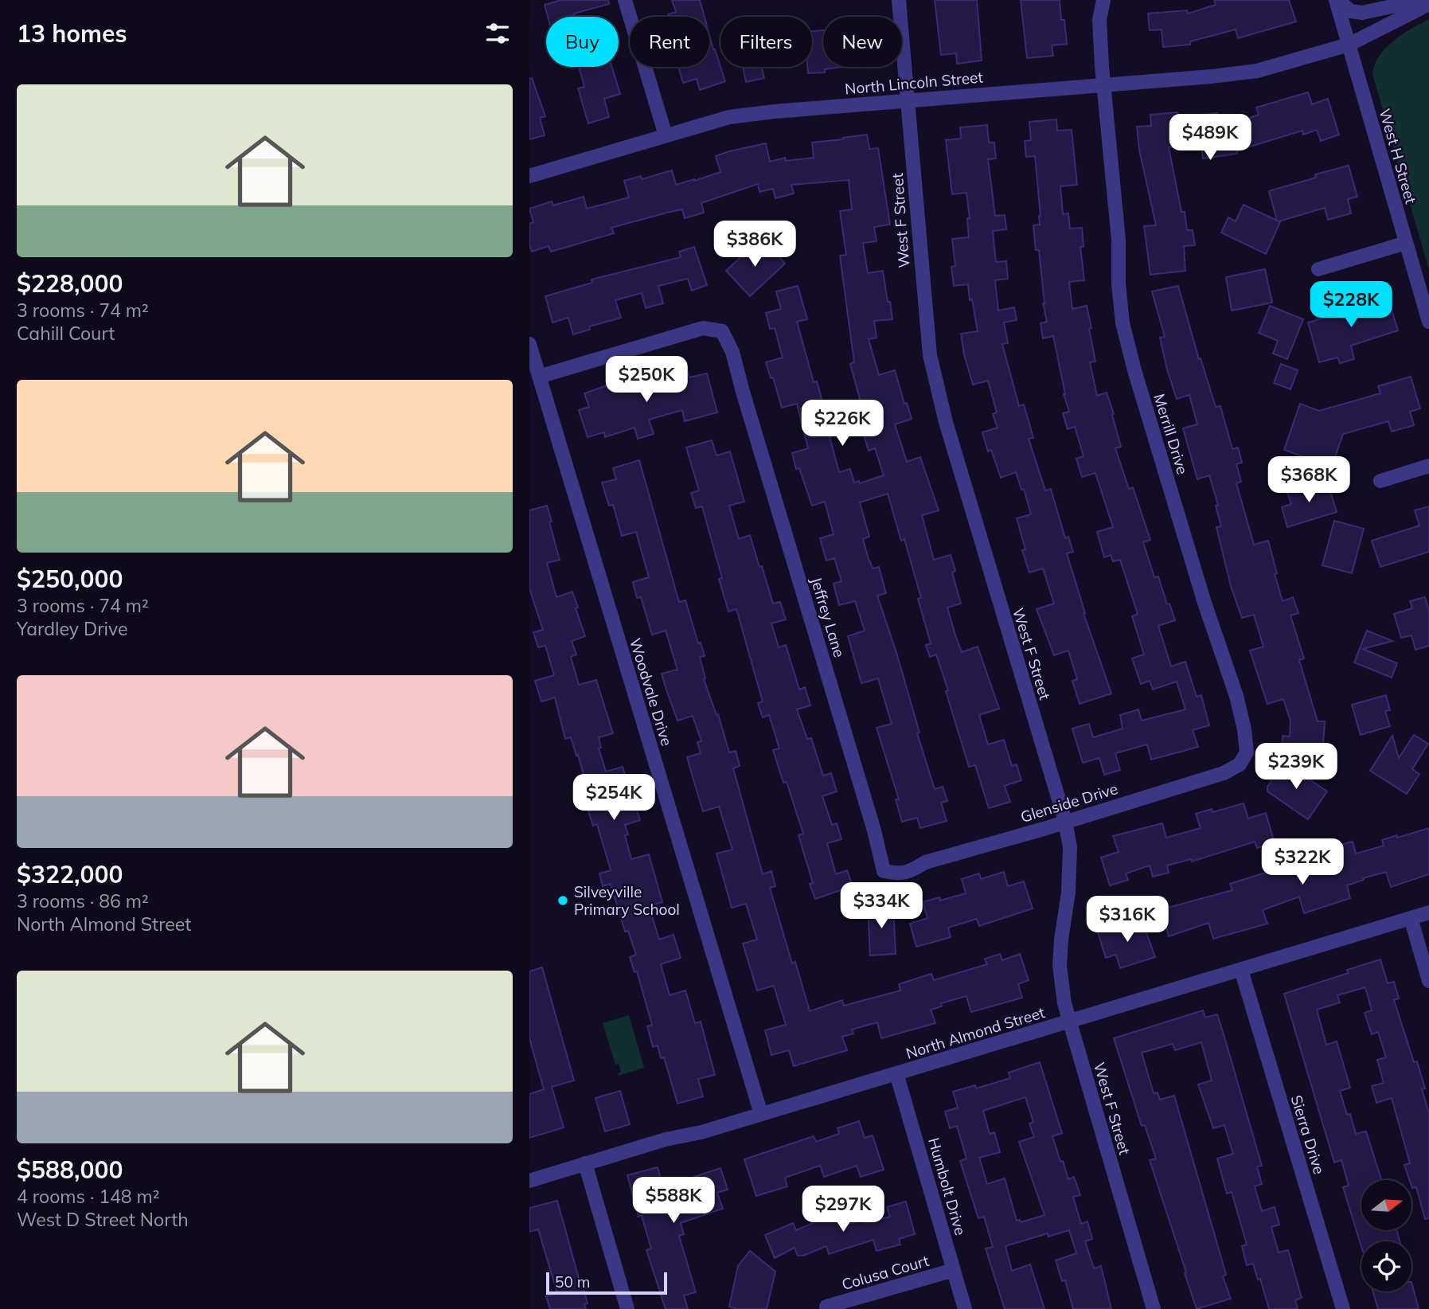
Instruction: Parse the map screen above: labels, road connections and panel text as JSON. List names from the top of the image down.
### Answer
{
  "streets": {
    "street": [
      "North Lincoln Street",
      "West H Street",
      "West F Street",
      "Merrill Drive",
      "Jeffrey Lane",
      "Woodvale Drive",
      "Glenside Drive",
      "North Almond Street",
      "Sierra Drive",
      "Humbolt Drive",
      "Colusa Court"
    ]
  },
  "crossings": [
    ["North Lincoln Street", "West H Street"],
    ["North Lincoln Street", "West F Street"],
    ["North Lincoln Street", "Merrill Drive"],
    ["West F Street", "Glenside Drive"],
    ["West F Street", "North Almond Street"],
    ["Merrill Drive", "Glenside Drive"],
    ["Jeffrey Lane", "Woodvale Drive"],
    ["Jeffrey Lane", "Glenside Drive"],
    ["Woodvale Drive", "North Almond Street"],
    ["North Almond Street", "Sierra Drive"],
    ["North Almond Street", "Humbolt Drive"],
    ["Humbolt Drive", "Colusa Court"]
  ],
  "places": ["Silveyville Primary School"],
  "scale_bar": "50 m",
  "north": "right",
  "page": {
    "heading": "13 homes",
    "chip": [
      "Buy",
      "Rent",
      "Filters",
      "New"
    ],
    "list": [
      {
        "name": "$228,000",
        "note": "3 rooms · 74 m² · Cahill Court"
      },
      {
        "name": "$250,000",
        "note": "3 rooms · 74 m² · Yardley Drive"
      },
      {
        "name": "$322,000",
        "note": "3 rooms · 86 m² · North Almond Street"
      },
      {
        "name": "$588,000",
        "note": "4 rooms · 148 m² · West D Street North"
      }
    ],
    "price": [
      "$489K",
      "$386K",
      "$228K",
      "$250K",
      "$226K",
      "$368K",
      "$239K",
      "$254K",
      "$322K",
      "$334K",
      "$316K",
      "$588K",
      "$297K"
    ],
    "scale": "50 m"
  }
}
